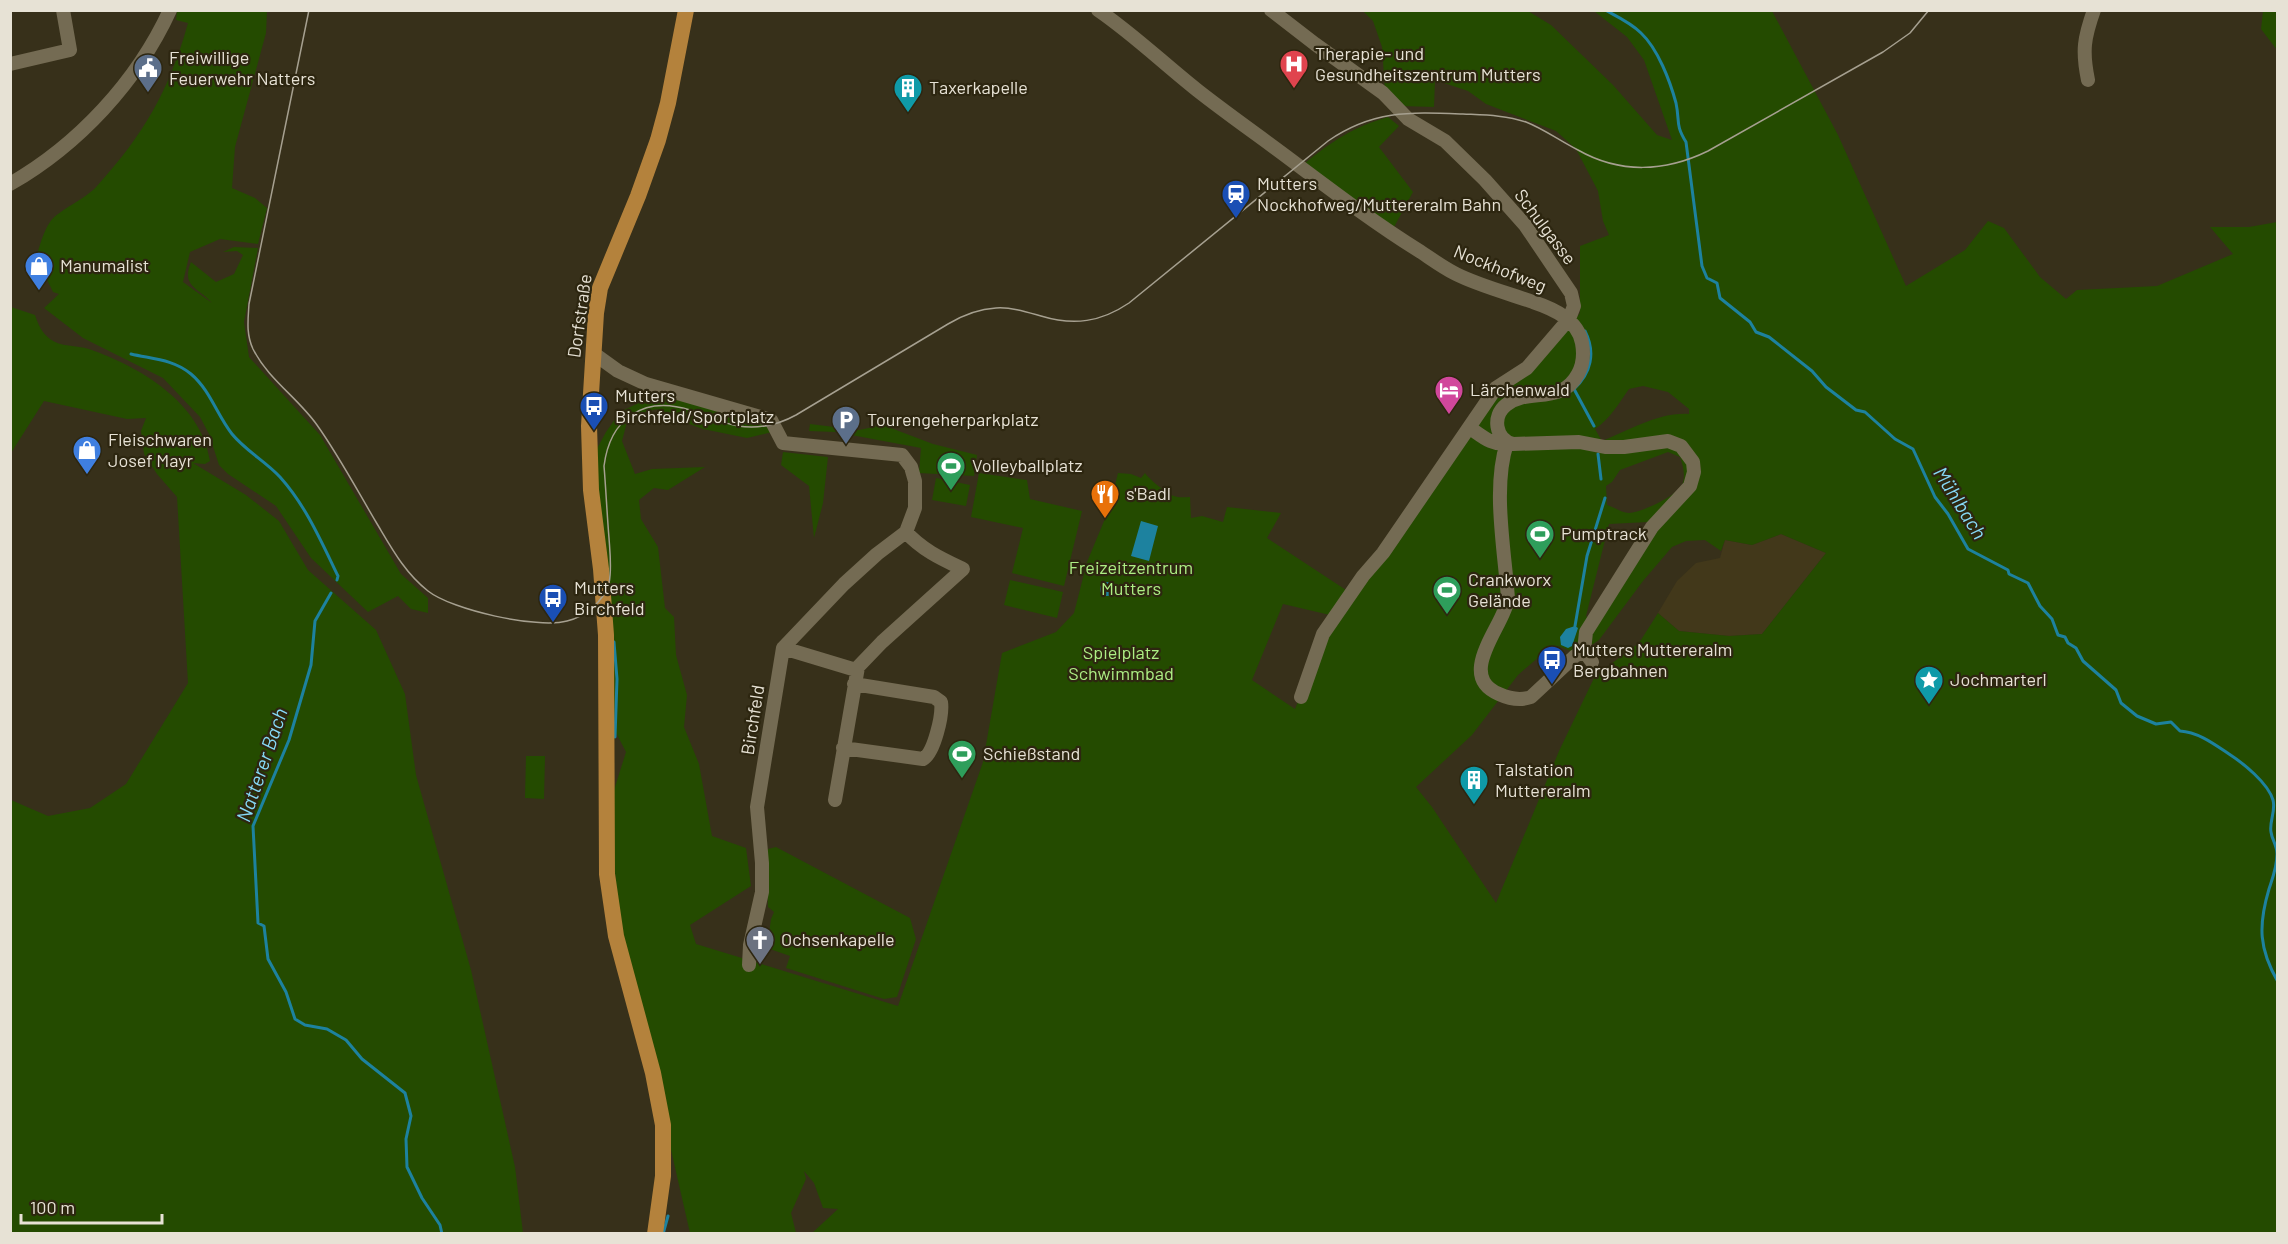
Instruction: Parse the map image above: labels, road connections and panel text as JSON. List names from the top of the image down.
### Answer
{
  "streets": {
    "main road": ["Dorfstraße"],
    "street": ["Schulgasse", "Nockhofweg", "Birchfeld"]
  },
  "crossings": [
    ["Schulgasse", "Nockhofweg"]
  ],
  "water": ["Mühlbach", "Natterer Bach"],
  "parks": ["Freizeitzentrum Mutters", "Spielplatz Schwimmbad"],
  "places": {
    "hospital": ["Therapie- und Gesundheitszentrum Mutters"],
    "public building": ["Freiwillige Feuerwehr Natters"],
    "building": ["Taxerkapelle", "Talstation Muttereralm"],
    "station": ["Mutters Nockhofweg/Muttereralm Bahn"],
    "shop": ["Manumalist", "Fleischwaren Josef Mayr"],
    "hotel": ["Lärchenwald"],
    "bus stop": ["Mutters Birchfeld/Sportplatz", "Mutters Birchfeld", "Mutters Muttereralm Bergbahnen"],
    "parking": ["Tourengeherparkplatz"],
    "sports": [
      "Volleyballplatz",
      "Pumptrack",
      "Crankworx Gelände",
      "Schießstand"
    ],
    "restaurant": ["s'Badl"],
    "place": ["Jochmarterl"],
    "church": ["Ochsenkapelle"]
  },
  "scale_bar": "100 m"
}
